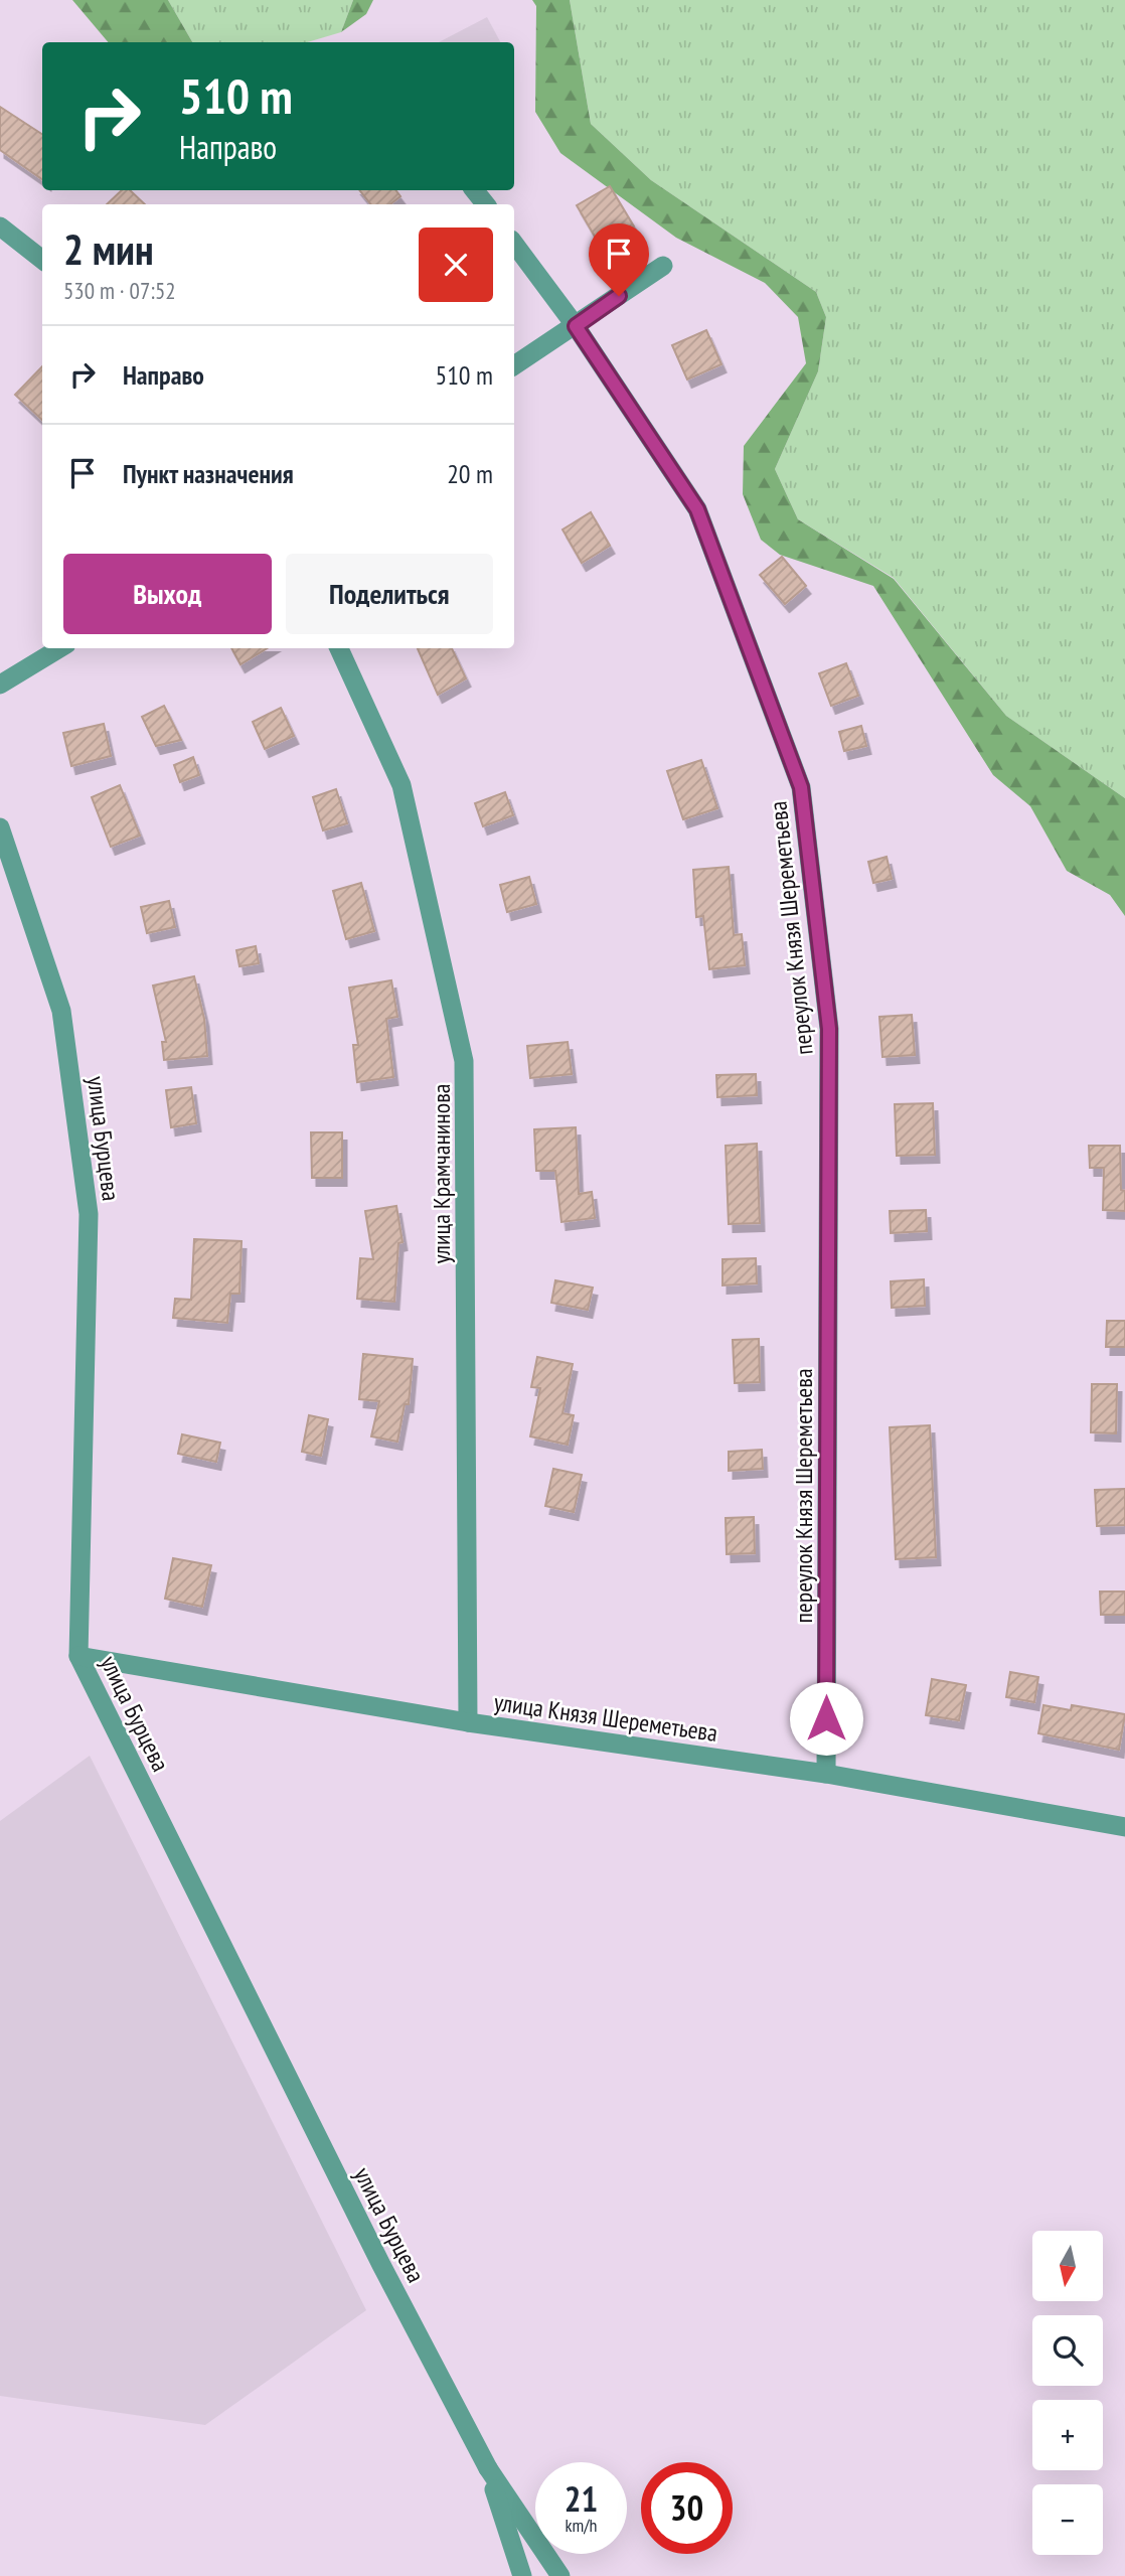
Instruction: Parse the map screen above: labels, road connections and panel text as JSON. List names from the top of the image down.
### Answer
{
  "streets": {
    "street": [
      "переулок Князя Шереметьева",
      "улица Бурцева",
      "улица Крамчанинова",
      "улица Князя Шереметьева"
    ]
  },
  "crossings": [
    ["переулок Князя Шереметьева", "улица Князя Шереметьева"],
    ["улица Бурцева", "улица Князя Шереметьева"],
    ["улица Крамчанинова", "улица Князя Шереметьева"]
  ],
  "north": "bottom",
  "page": {
    "turn": ["510 m", "Направо"],
    "heading": ["2 мин", "530 m · 07:52"],
    "list": [
      {
        "name": "Направо",
        "value": "510 m"
      },
      {
        "name": "Пункт назначения",
        "value": "20 m"
      }
    ],
    "buttons": ["Выход", "Поделиться"],
    "map_buttons": ["+", "−"],
    "speed": "21 km/h",
    "limit": "30"
  }
}
